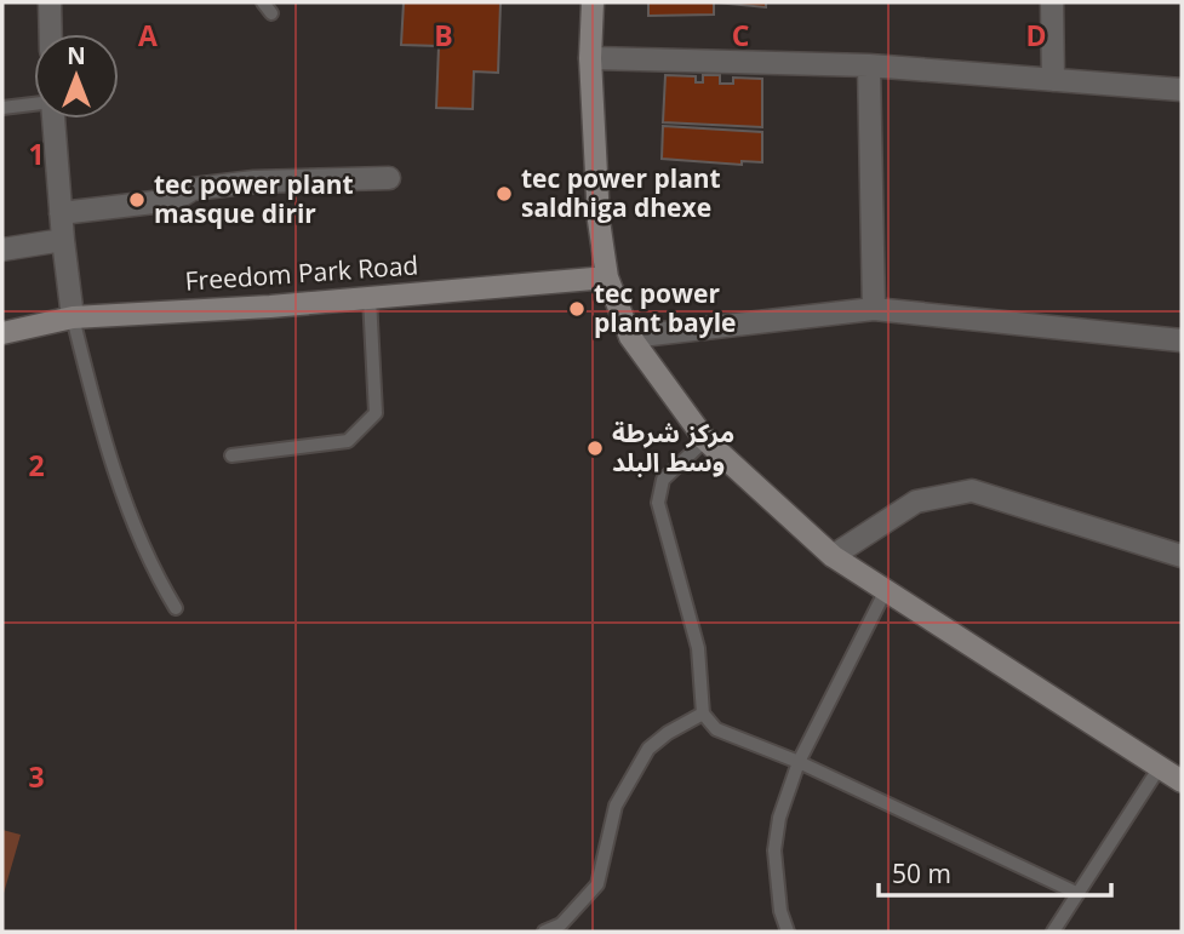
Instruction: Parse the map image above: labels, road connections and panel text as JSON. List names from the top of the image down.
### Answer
{
  "streets": {
    "main road": ["Freedom Park Road"]
  },
  "places": [
    "tec power plant saldhiga dhexe",
    "tec power plant masque dirir",
    "tec power plant bayle",
    "مركز شرطة وسط البلد"
  ],
  "scale_bar": "50 m",
  "north": "top",
  "grid": {
    "columns": [
      "A",
      "B",
      "C",
      "D"
    ],
    "rows": ["1", "2", "3"]
  }
}
